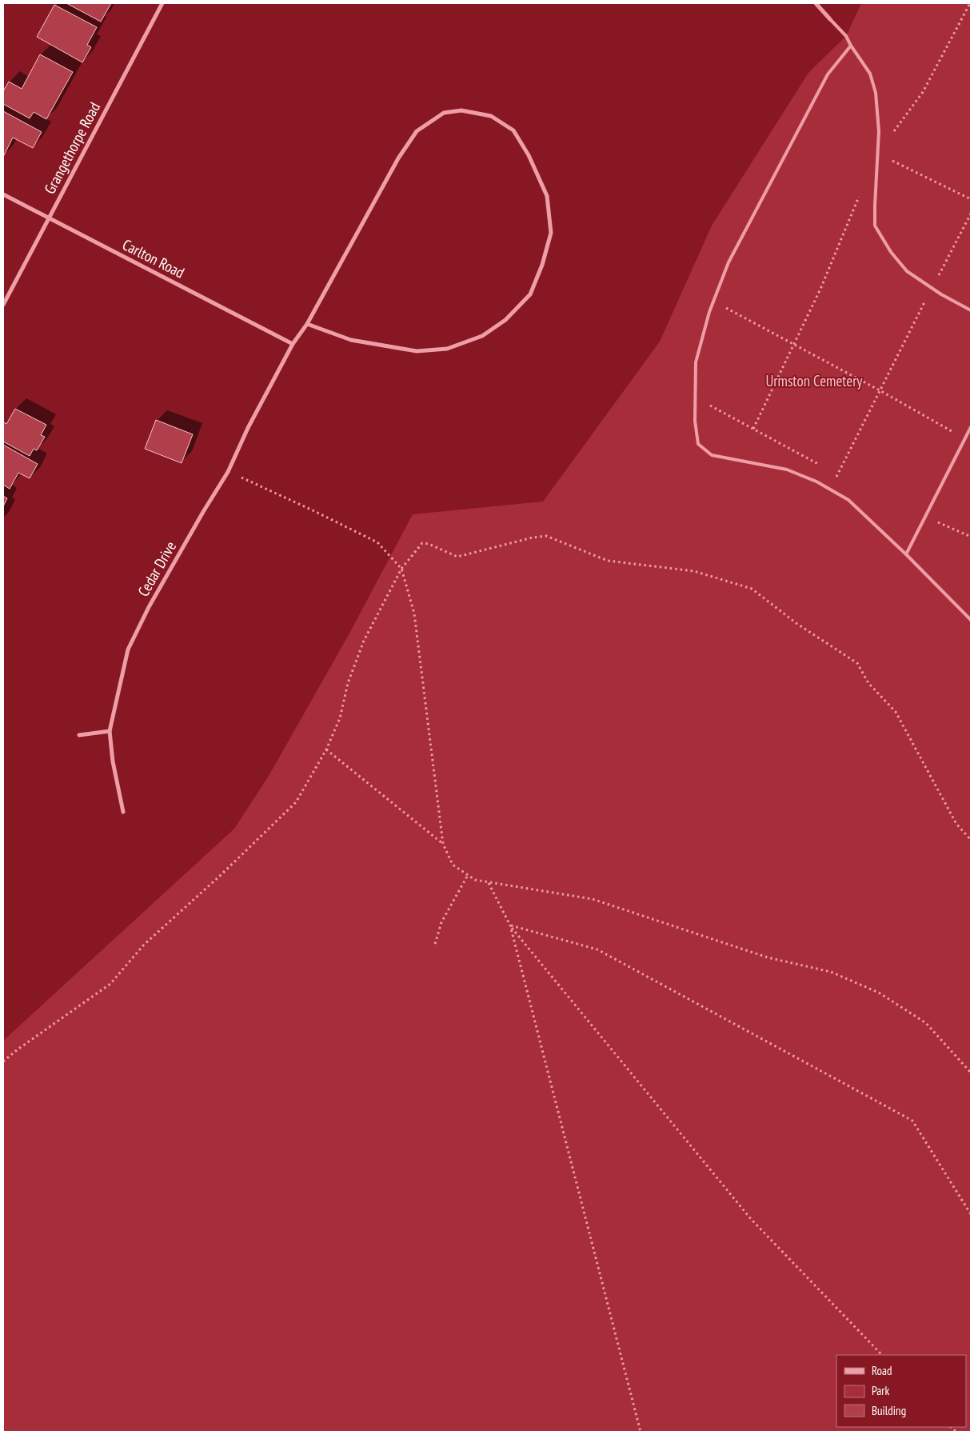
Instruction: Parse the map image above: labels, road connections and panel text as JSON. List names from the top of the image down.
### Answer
{
  "streets": {
    "street": ["Grangethorpe Road", "Carlton Road", "Cedar Drive"]
  },
  "crossings": [
    ["Grangethorpe Road", "Carlton Road"],
    ["Carlton Road", "Cedar Drive"]
  ],
  "parks": ["Urmston Cemetery"],
  "legend": ["Road", "Park", "Building"]
}
